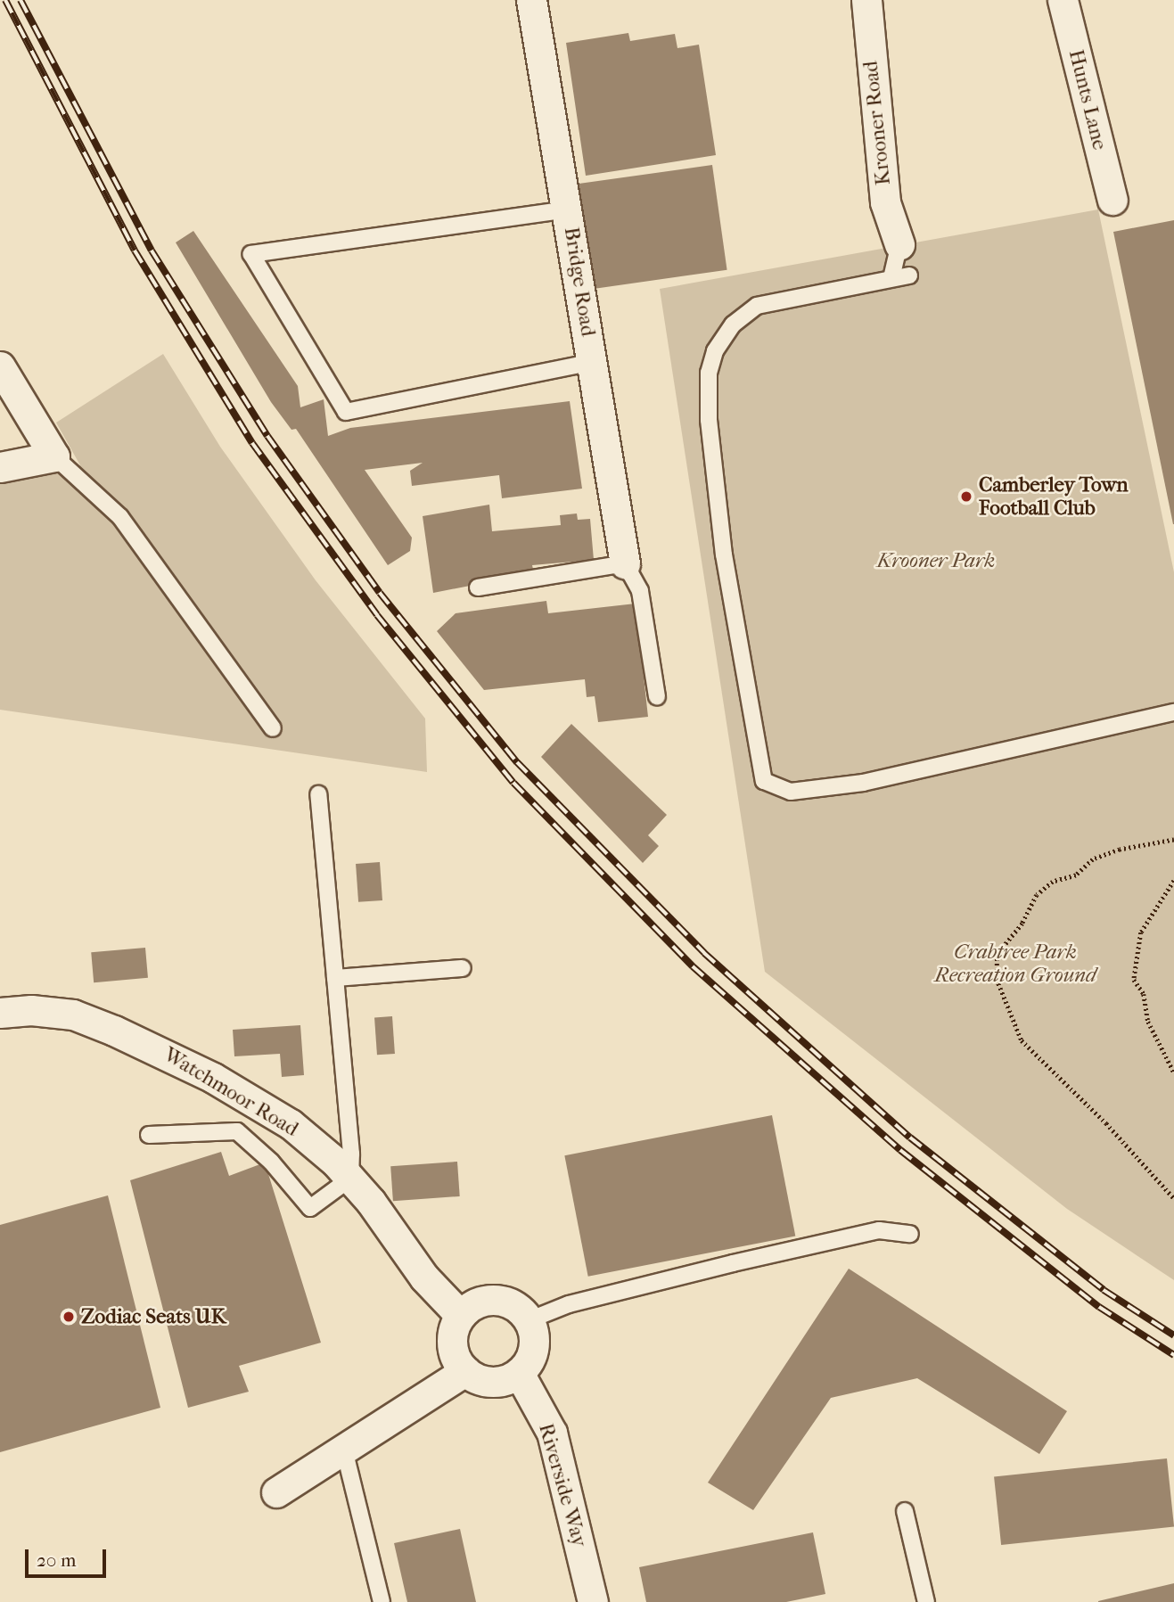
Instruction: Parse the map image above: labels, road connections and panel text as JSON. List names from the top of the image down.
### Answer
{
  "streets": {
    "street": [
      "Hunts Lane",
      "Krooner Road",
      "Bridge Road",
      "Watchmoor Road",
      "Riverside Way"
    ]
  },
  "crossings": [
    ["Watchmoor Road", "Riverside Way"]
  ],
  "parks": ["Krooner Park", "Crabtree Park Recreation Ground"],
  "places": ["Camberley Town Football Club", "Zodiac Seats UK"],
  "scale_bar": "20 m"
}
